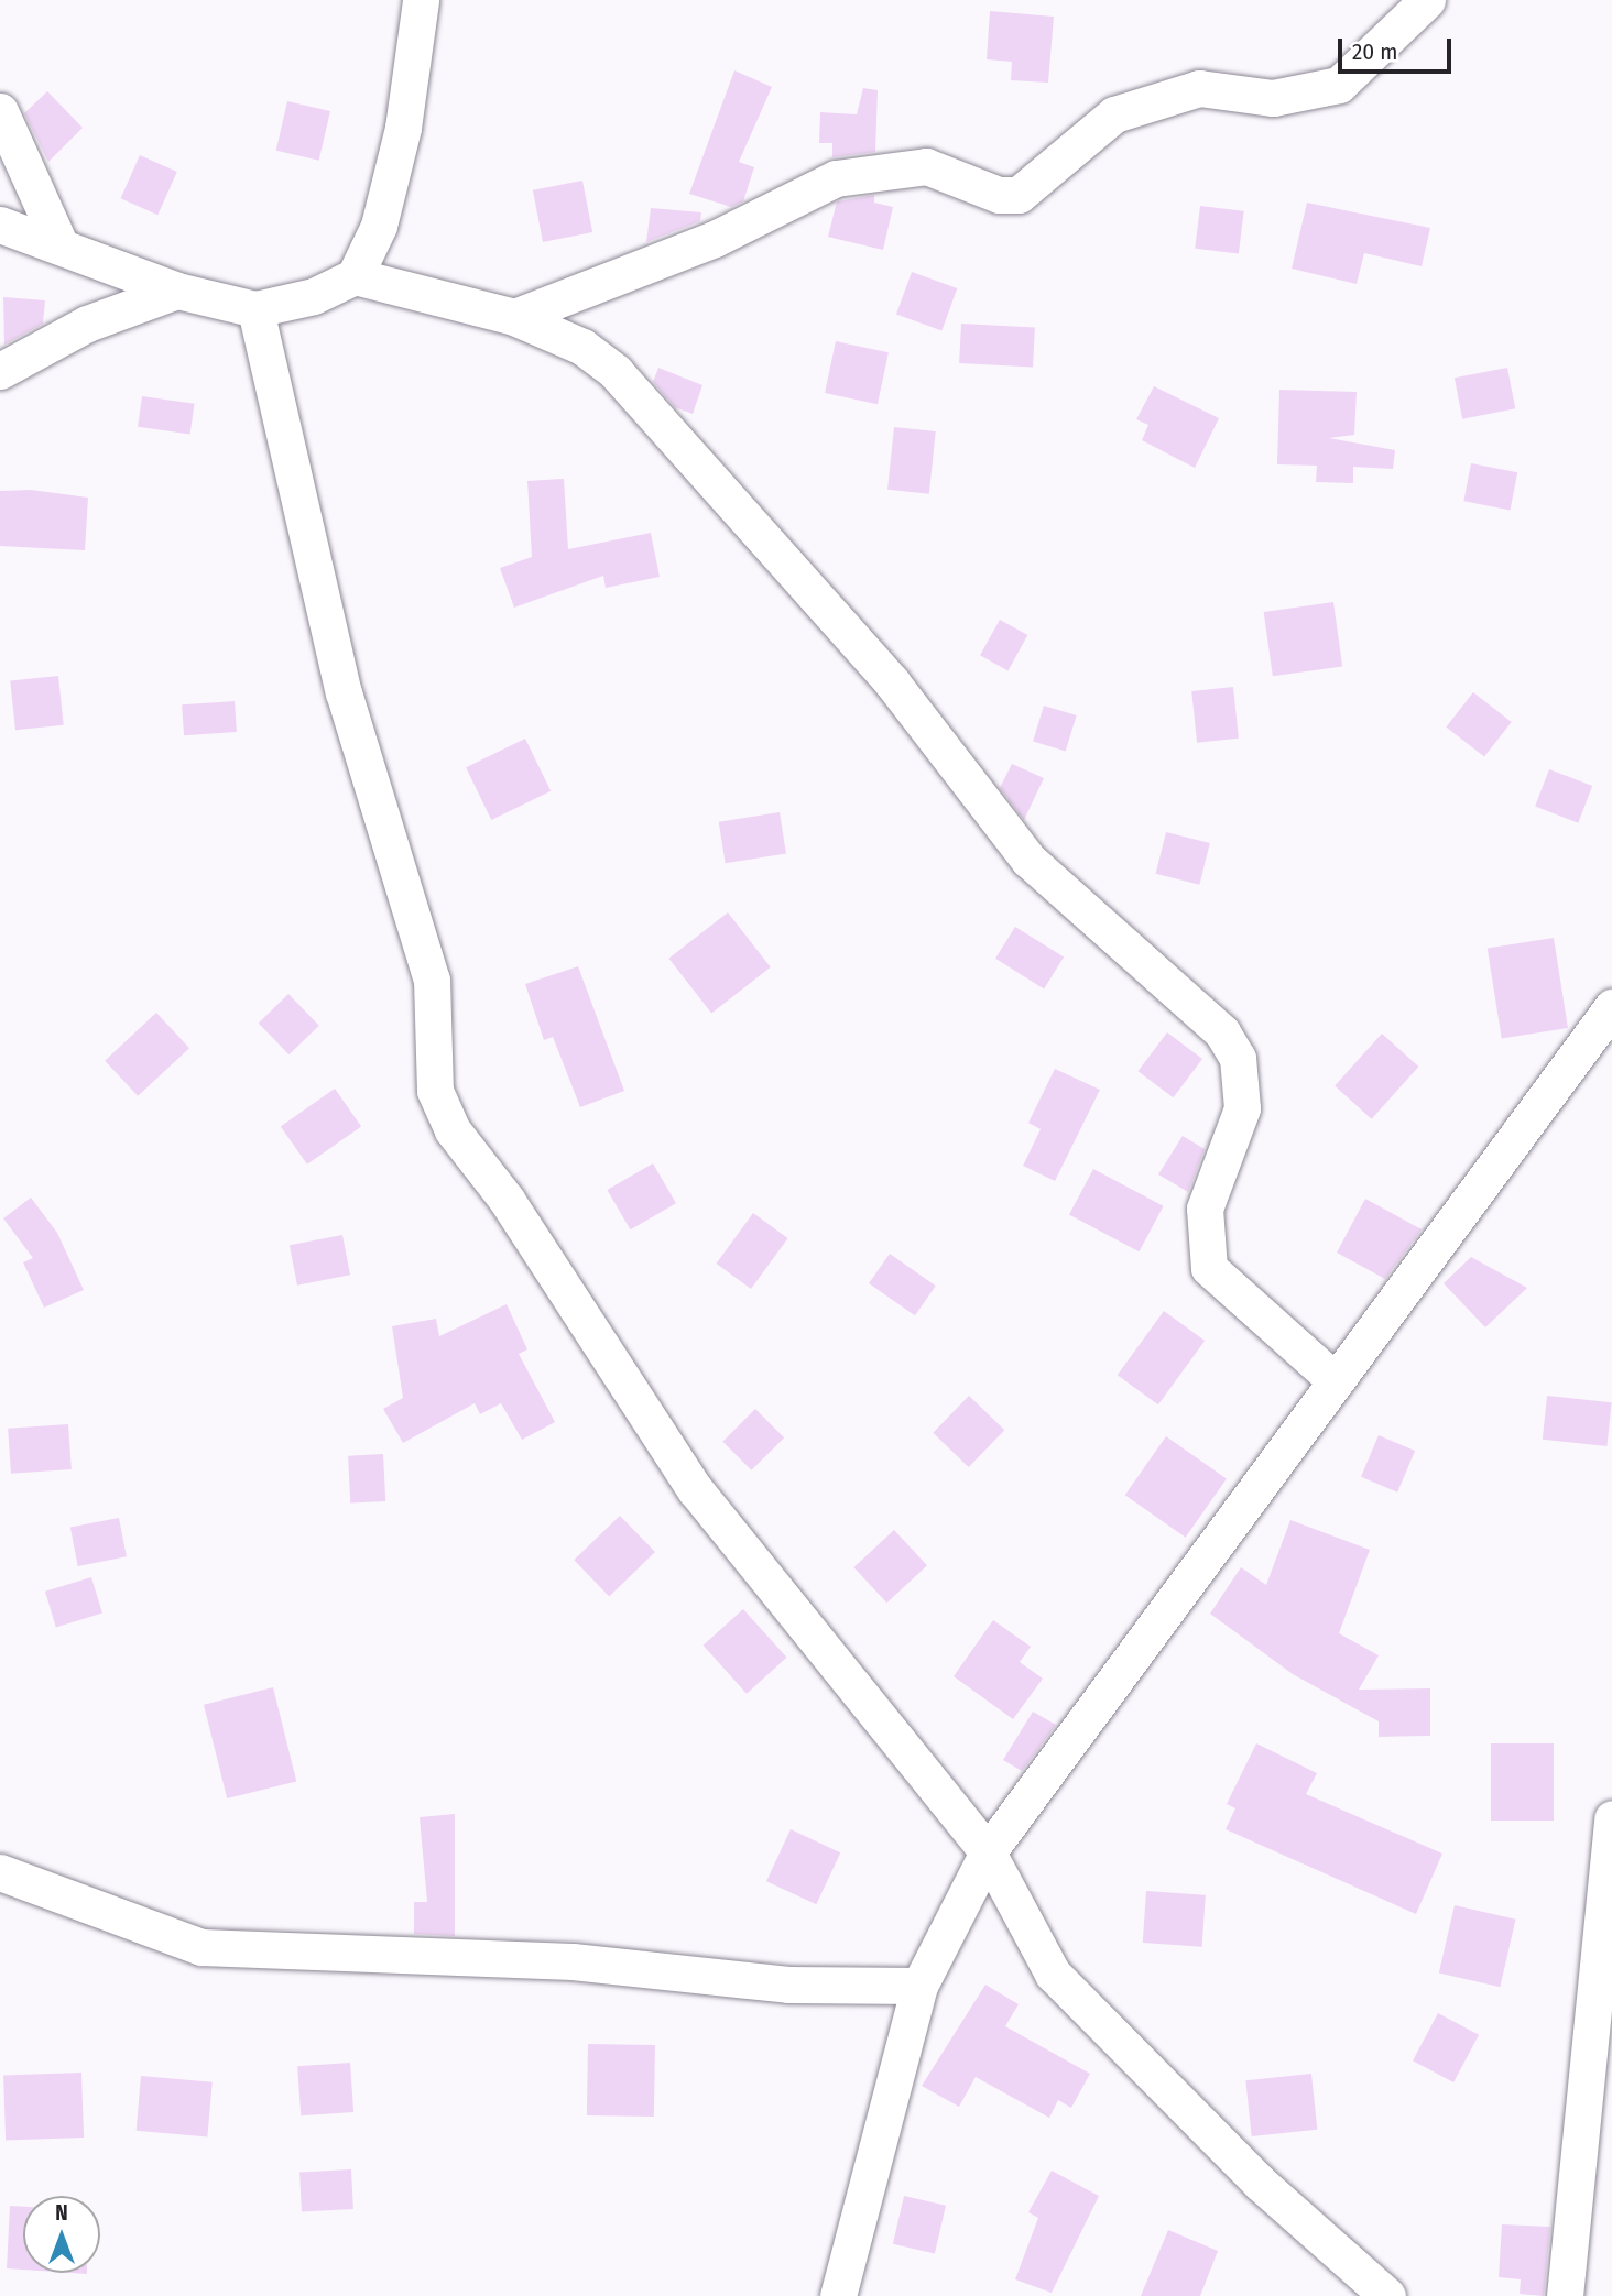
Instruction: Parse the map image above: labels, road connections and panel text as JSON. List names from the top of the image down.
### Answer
{
  "scale_bar": "20 m",
  "north": "top"
}
